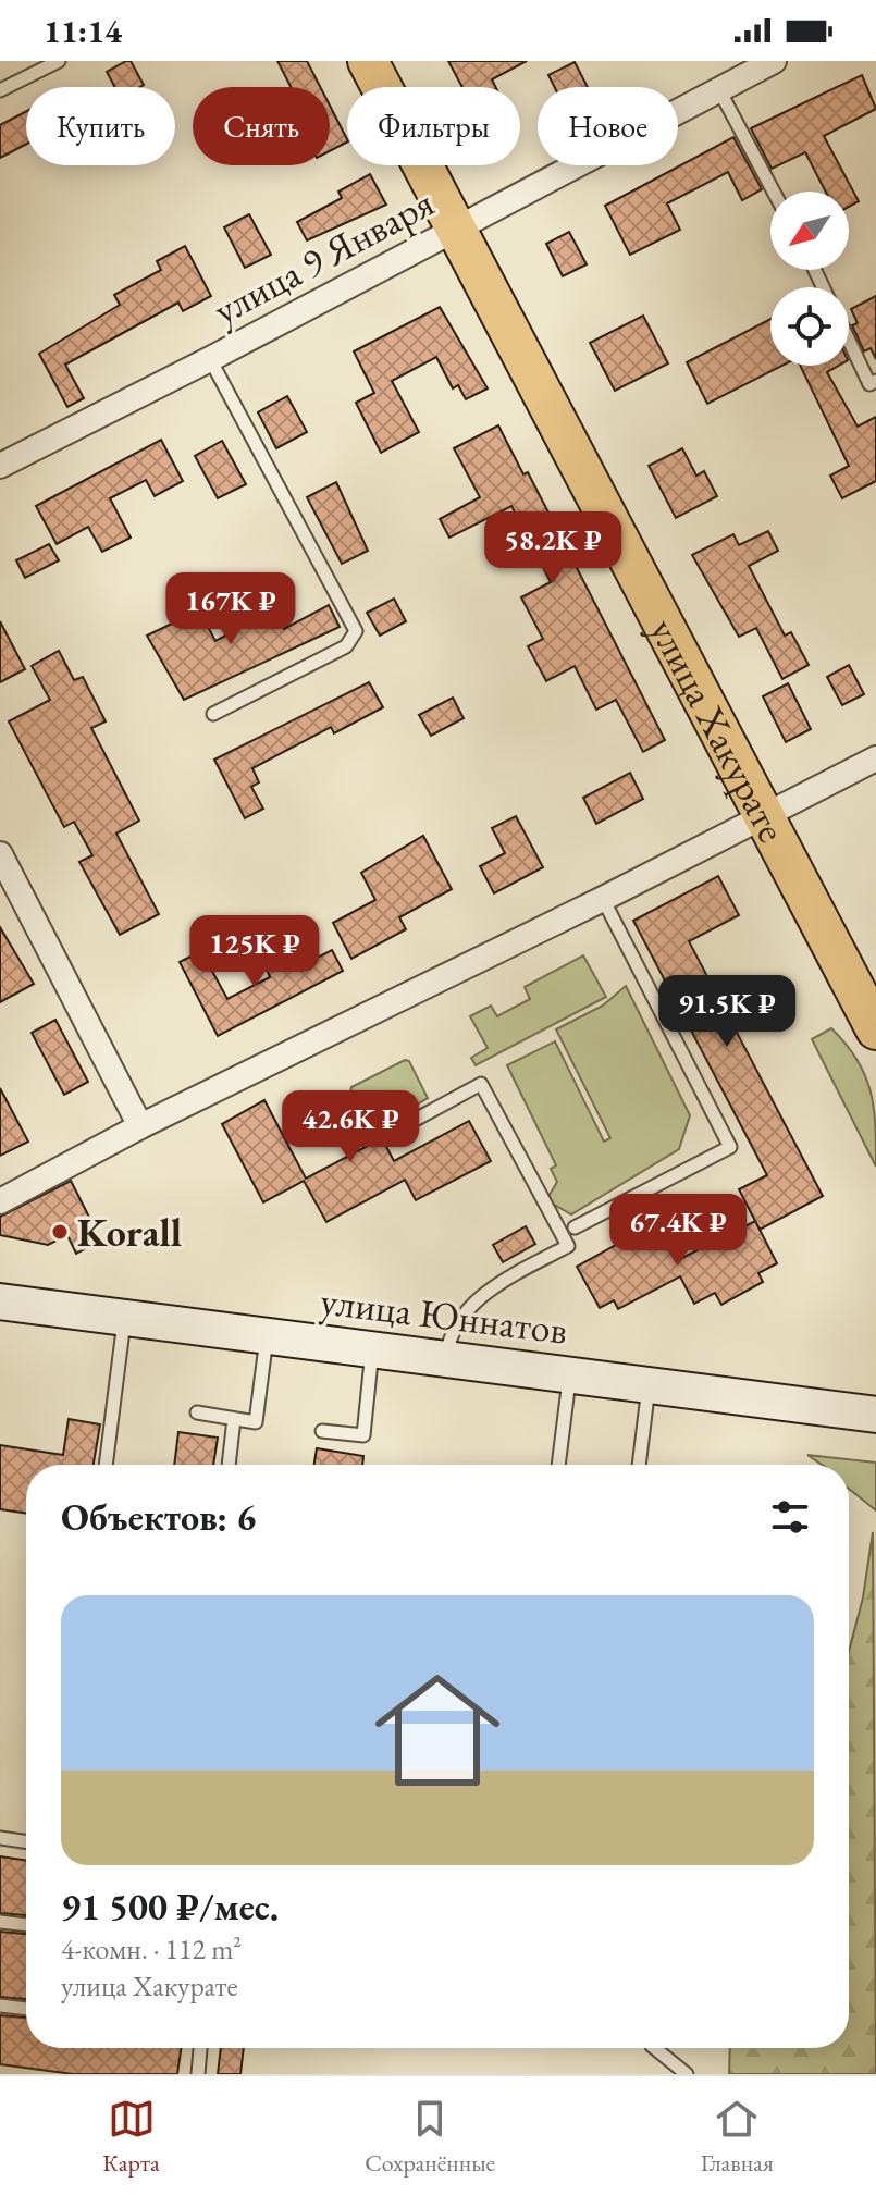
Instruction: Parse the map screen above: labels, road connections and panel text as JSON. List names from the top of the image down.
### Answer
{
  "streets": {
    "main road": ["улица Хакурате", "улица Юннатов"],
    "street": ["улица 9 Января"]
  },
  "crossings": [
    ["улица 9 Января", "улица Хакурате"]
  ],
  "places": ["Korall"],
  "north": "bottom left",
  "page": {
    "status": "11:14",
    "chip": [
      "Купить",
      "Снять",
      "Фильтры",
      "Новое"
    ],
    "price": [
      "58.2K ₽",
      "167K ₽",
      "125K ₽",
      "91.5K ₽",
      "42.6K ₽",
      "67.4K ₽"
    ],
    "heading": "Объектов: 6",
    "list": [
      {
        "name": "91 500 ₽/мес.",
        "note": "4-комн. · 112 m² · улица Хакурате"
      }
    ],
    "tabs": ["Карта", "Сохранённые", "Главная"]
  }
}
